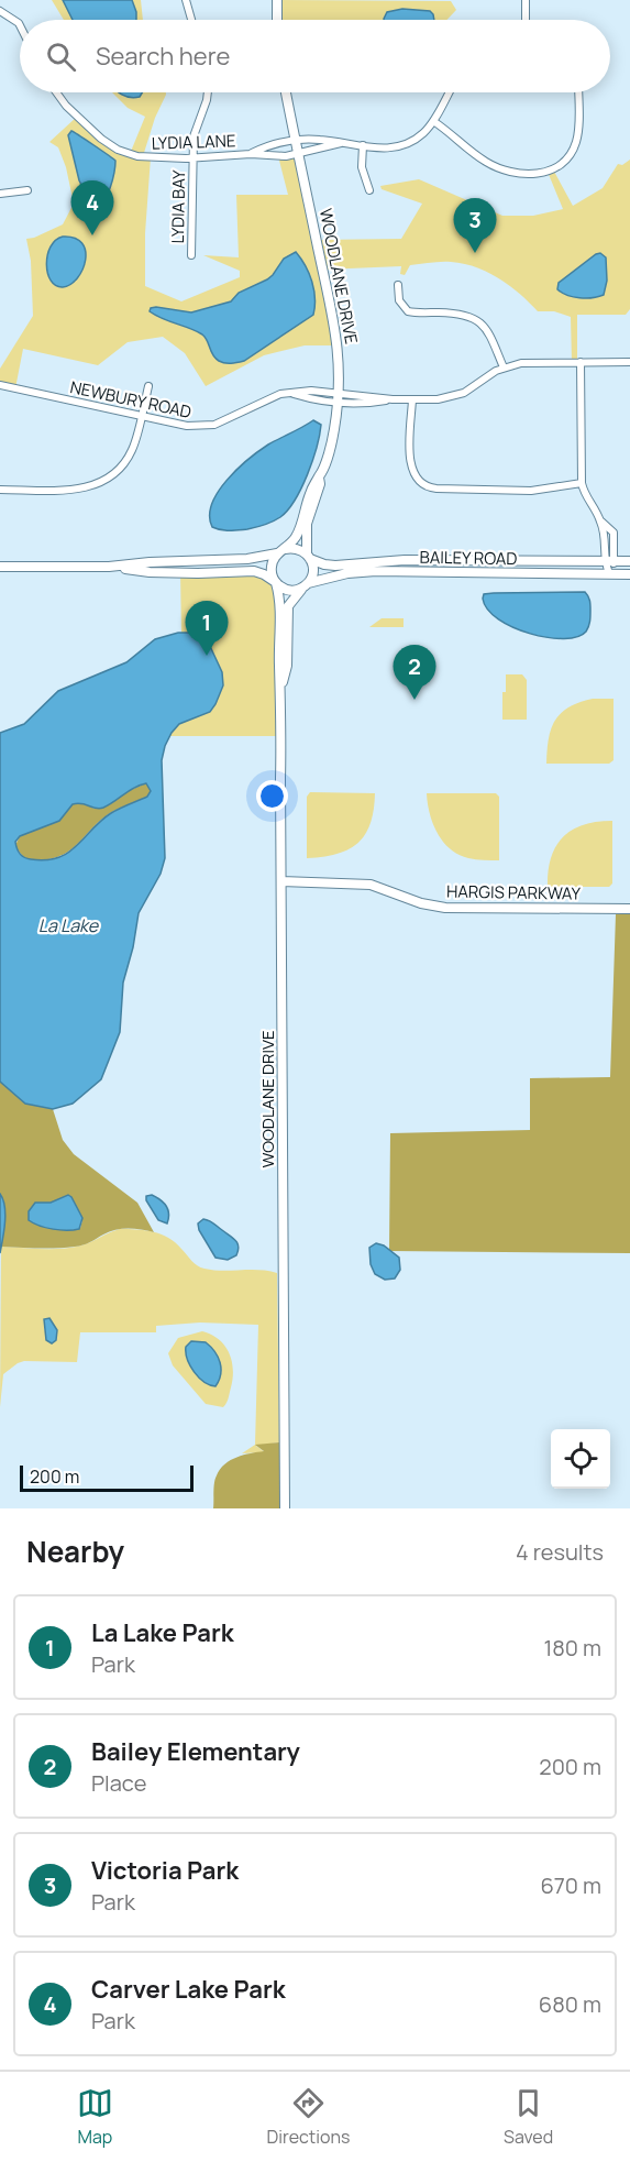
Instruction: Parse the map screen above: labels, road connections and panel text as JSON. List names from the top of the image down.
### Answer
{
  "streets": {
    "street": [
      "LYDIA LANE",
      "LYDIA BAY",
      "WOODLANE DRIVE",
      "NEWBURY ROAD",
      "BAILEY ROAD",
      "HARGIS PARKWAY"
    ]
  },
  "crossings": [
    ["LYDIA LANE", "LYDIA BAY"],
    ["LYDIA LANE", "WOODLANE DRIVE"],
    ["WOODLANE DRIVE", "NEWBURY ROAD"],
    ["WOODLANE DRIVE", "BAILEY ROAD"],
    ["WOODLANE DRIVE", "HARGIS PARKWAY"]
  ],
  "water": ["La Lake"],
  "scale_bar": "200 m",
  "page": {
    "search": "Search here",
    "pins": [
      "4",
      "3",
      "1",
      "2"
    ],
    "scale": "200 m",
    "heading": ["Nearby", "4 results"],
    "list": [
      {
        "mark": "1",
        "name": "La Lake Park",
        "note": "Park",
        "value": "180 m"
      },
      {
        "mark": "2",
        "name": "Bailey Elementary",
        "note": "Place",
        "value": "200 m"
      },
      {
        "mark": "3",
        "name": "Victoria Park",
        "note": "Park",
        "value": "670 m"
      },
      {
        "mark": "4",
        "name": "Carver Lake Park",
        "note": "Park",
        "value": "680 m"
      }
    ],
    "nav": ["Map", "Directions", "Saved"]
  }
}
